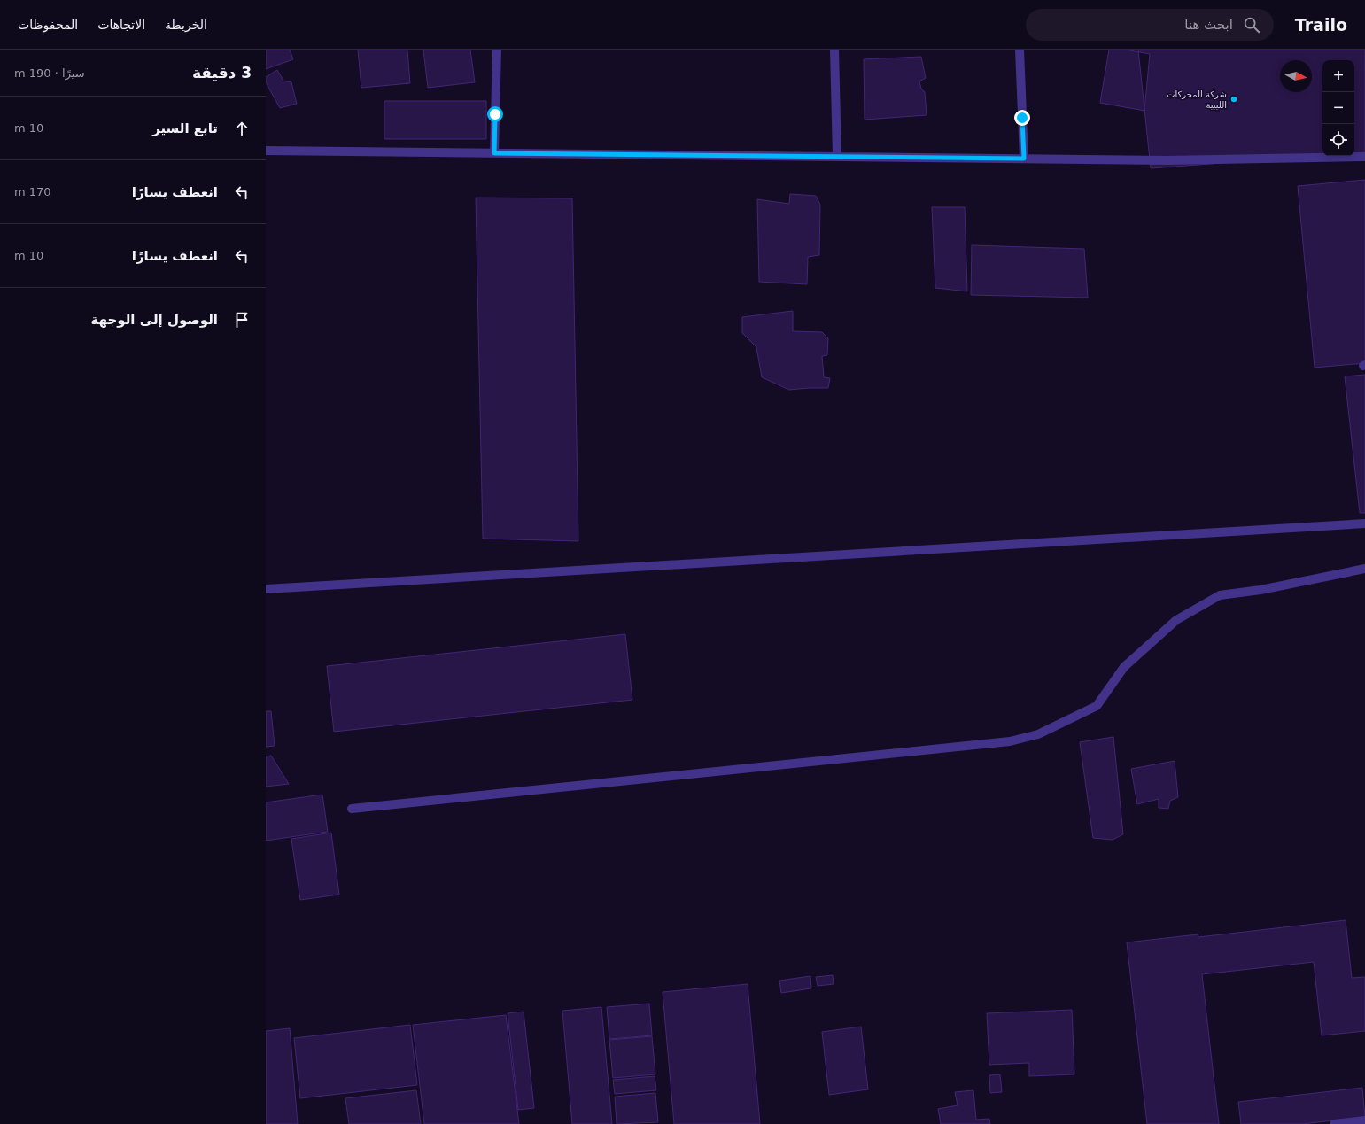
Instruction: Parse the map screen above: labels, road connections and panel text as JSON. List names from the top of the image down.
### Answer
{
  "places": ["شركة المحركات الليبية"],
  "north": "right",
  "page": {
    "header": "Trailo",
    "search": "ابحث هنا",
    "nav": ["الخريطة", "الاتجاهات", "المحفوظات"],
    "heading": ["3 دقيقة", "سيرًا · 190 m"],
    "map_buttons": ["+", "−"],
    "list": [
      ["تابع السير", "10 m"],
      ["انعطف يسارًا", "170 m"],
      ["انعطف يسارًا", "10 m"],
      "الوصول إلى الوجهة"
    ]
  }
}
